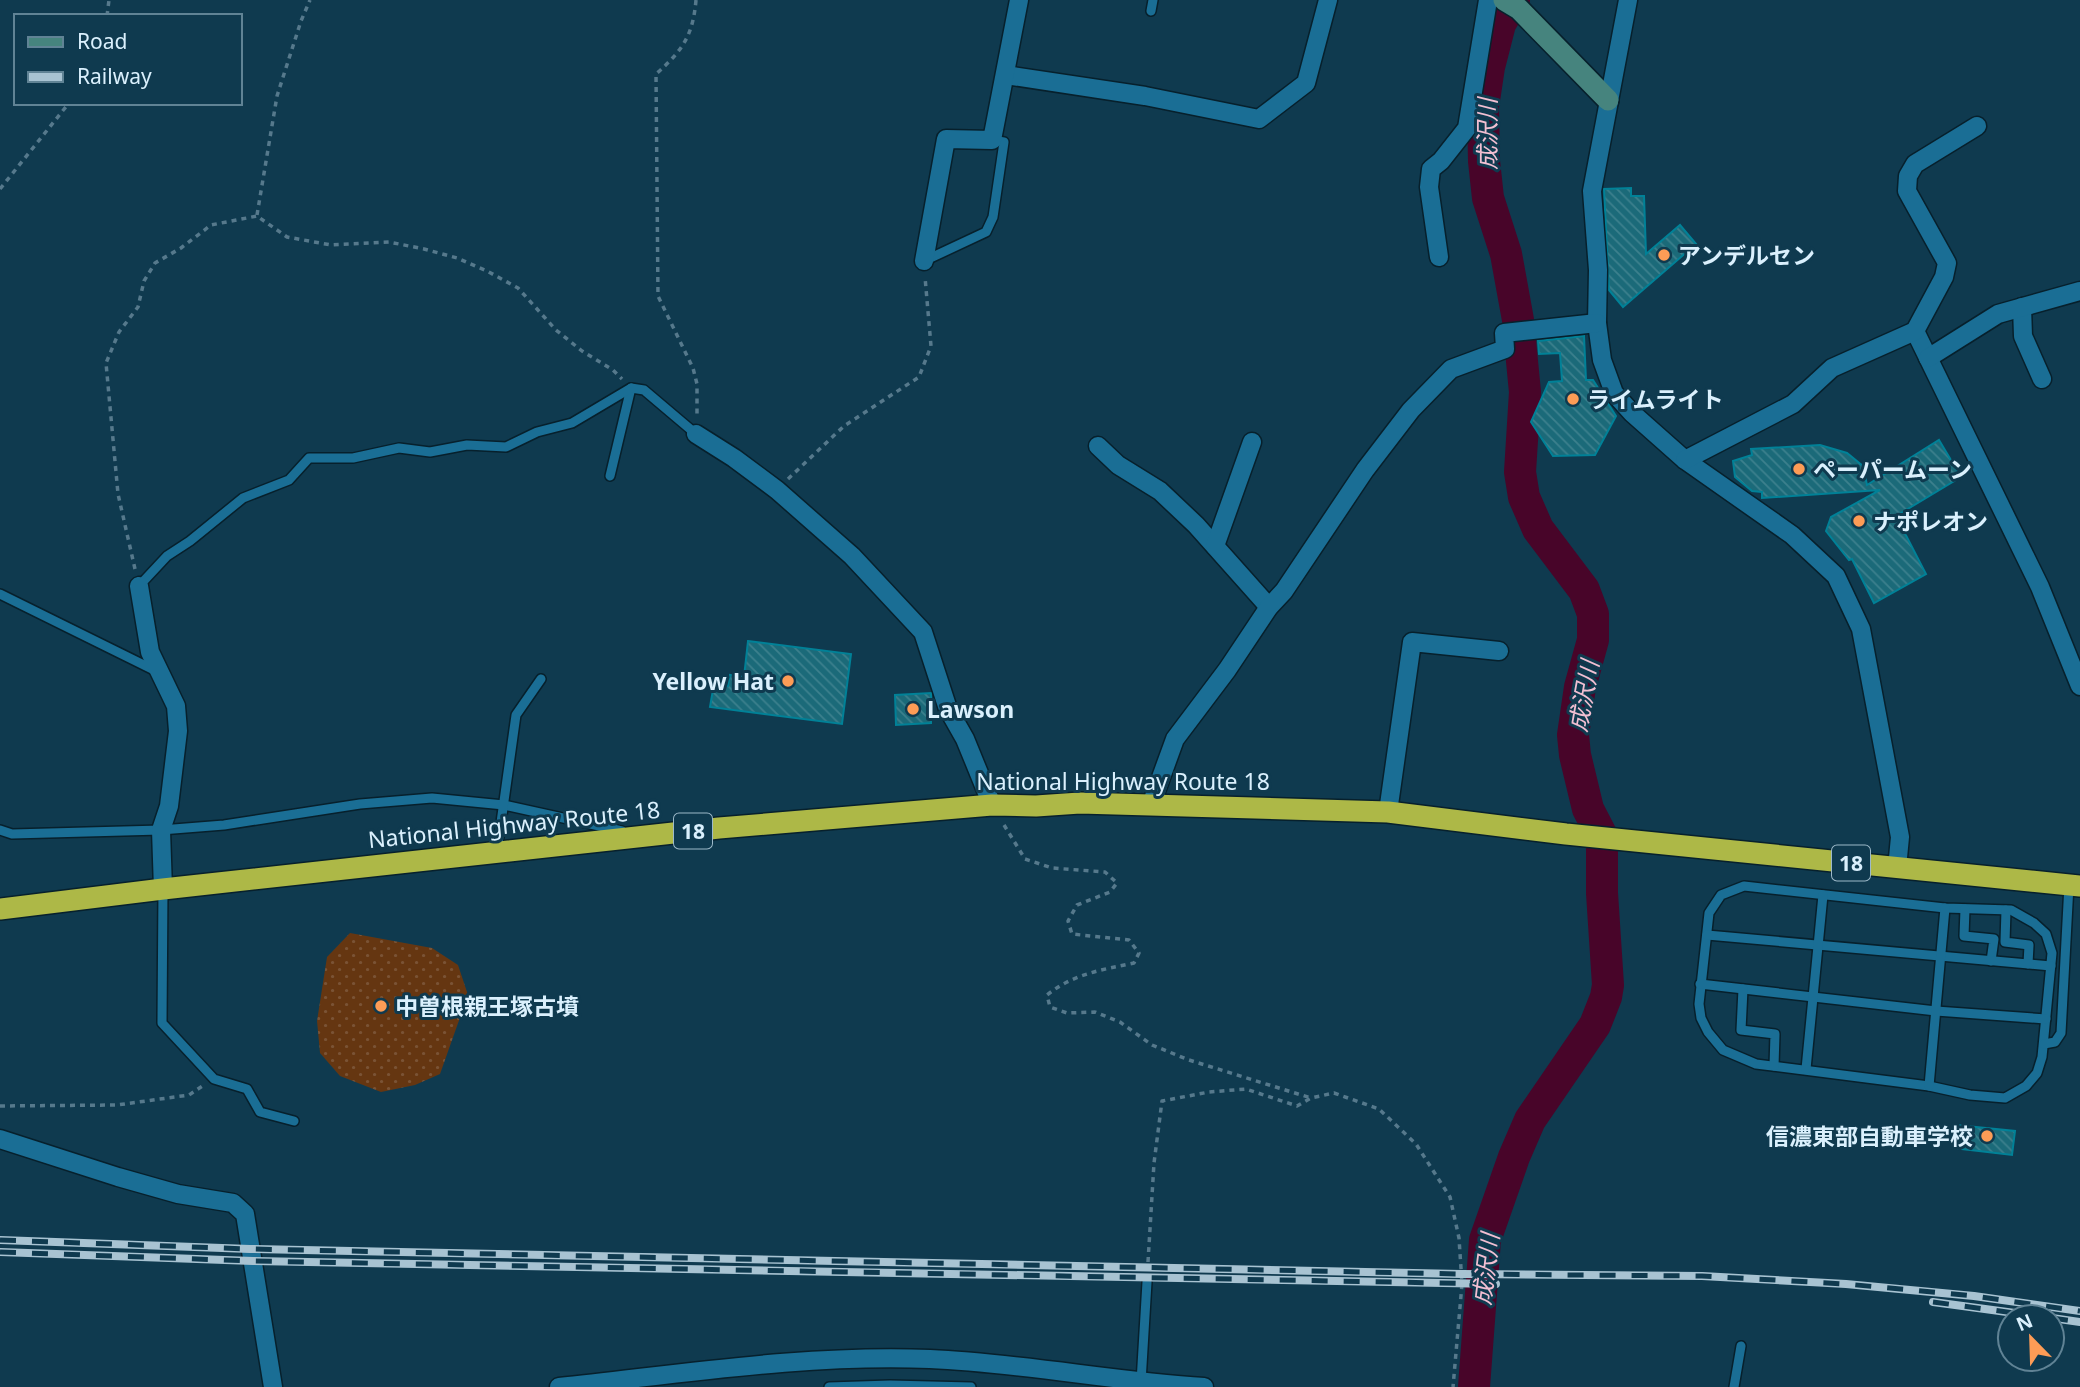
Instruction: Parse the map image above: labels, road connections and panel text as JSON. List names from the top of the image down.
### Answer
{
  "streets": {
    "highway": ["National Highway Route 18", "18"]
  },
  "water": ["成沢川"],
  "places": [
    "アンデルセン",
    "ライムライト",
    "ペーパームーン",
    "ナポレオン",
    "Yellow Hat",
    "Lawson",
    "中曽根親王塚古墳",
    "信濃東部自動車学校"
  ],
  "legend": ["Road", "Railway"],
  "north": "top left"
}
